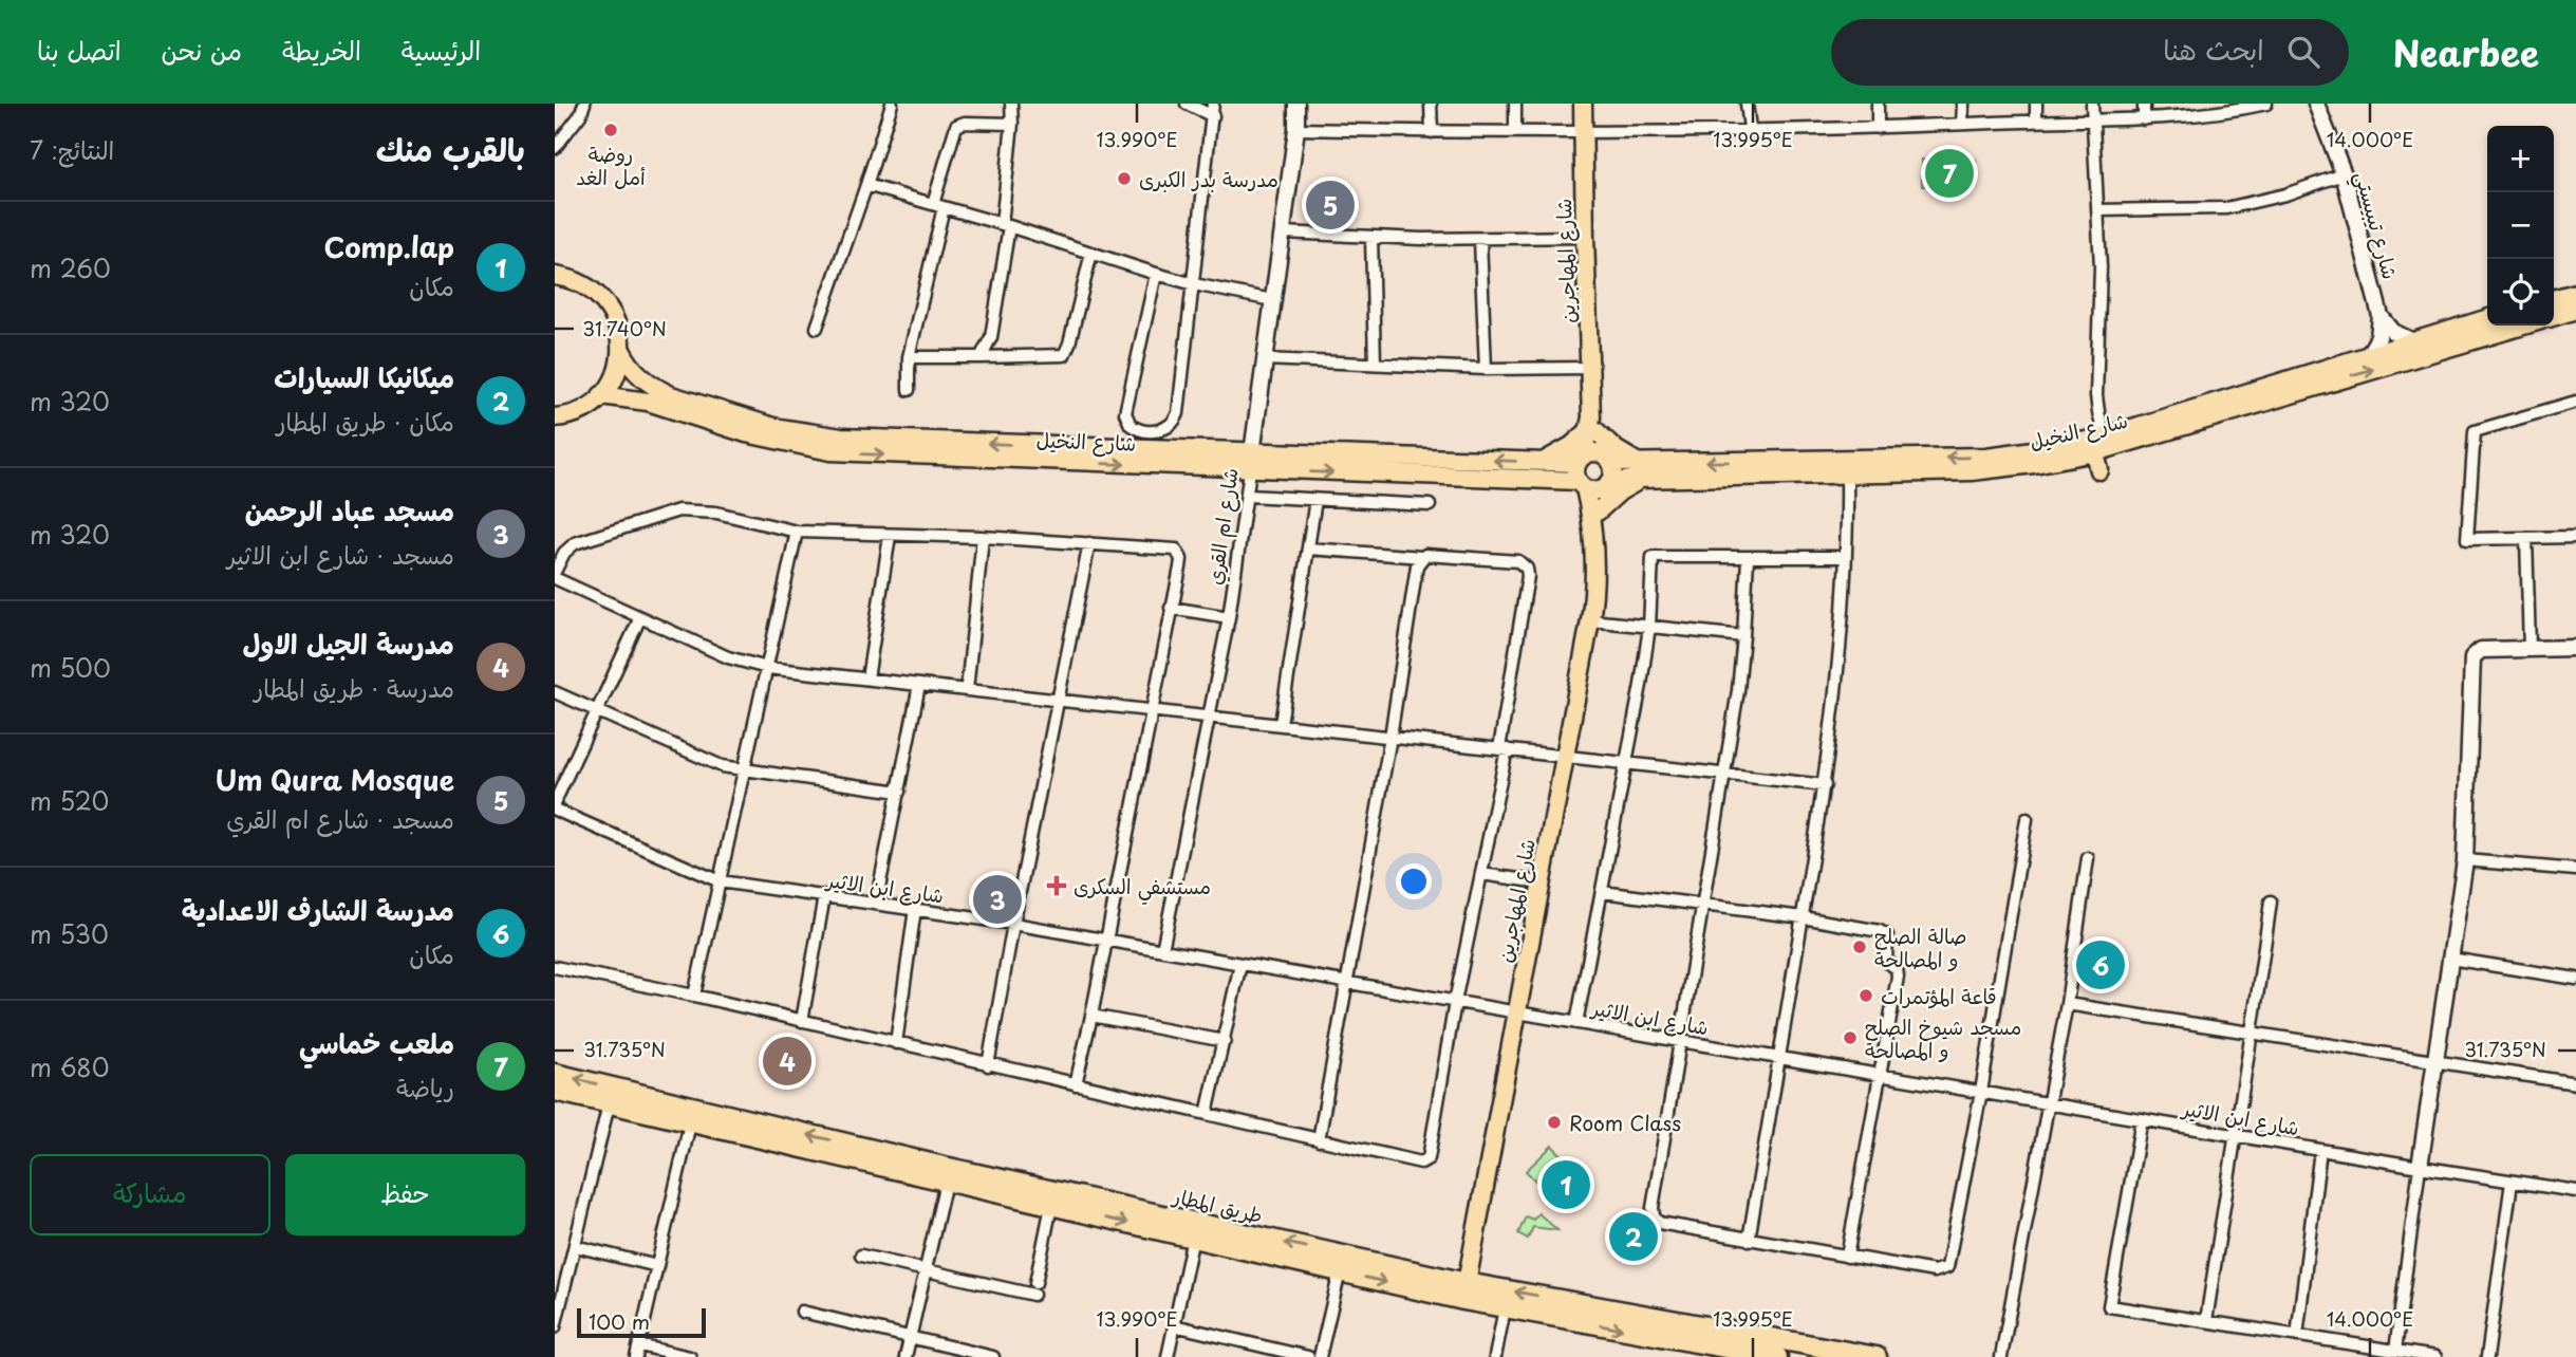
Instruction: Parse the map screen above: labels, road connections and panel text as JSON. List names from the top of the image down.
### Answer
{
  "streets": {
    "highway": ["طريق المطار"],
    "main road": ["شارع المهاجرين", "شارع النخيل"],
    "street": ["شارع تيبيستي", "شارع ام القري", "شارع ابن الاثير"]
  },
  "crossings": [
    ["شارع المهاجرين", "شارع النخيل"],
    ["شارع المهاجرين", "شارع ابن الاثير"],
    ["شارع المهاجرين", "طريق المطار"],
    ["شارع النخيل", "شارع ام القري"],
    ["شارع ام القري", "شارع ابن الاثير"]
  ],
  "places": {
    "other": [
      "روضة أمل الغد",
      "مدرسة بدر الكبرى",
      "صالة الصلح و المصالحة",
      "قاعة المؤتمرات",
      "مسجد شيوخ الصلح و المصالحة",
      "Room Class"
    ],
    "health": ["مستشفي السكرى"]
  },
  "scale_bar": "100 m",
  "page": {
    "header": "Nearbee",
    "search": "ابحث هنا",
    "nav": [
      "الرئيسية",
      "الخريطة",
      "من نحن",
      "اتصل بنا"
    ],
    "heading": ["بالقرب منك", "النتائج: 7"],
    "map_buttons": ["+", "−"],
    "pins": [
      "7",
      "5",
      "3",
      "6",
      "4",
      "1",
      "2"
    ],
    "list": [
      {
        "mark": "1",
        "name": "Comp.lap",
        "note": "مكان",
        "value": "260 m"
      },
      {
        "mark": "2",
        "name": "ميكانيكا السيارات",
        "note": "مكان · طريق المطار",
        "value": "320 m"
      },
      {
        "mark": "3",
        "name": "مسجد عباد الرحمن",
        "note": "مسجد · شارع ابن الاثير",
        "value": "320 m"
      },
      {
        "mark": "4",
        "name": "مدرسة الجيل الاول",
        "note": "مدرسة · طريق المطار",
        "value": "500 m"
      },
      {
        "mark": "5",
        "name": "Um Qura Mosque",
        "note": "مسجد · شارع ام القري",
        "value": "520 m"
      },
      {
        "mark": "6",
        "name": "مدرسة الشارف الاعدادية",
        "note": "مكان",
        "value": "530 m"
      },
      {
        "mark": "7",
        "name": "ملعب خماسي",
        "note": "رياضة",
        "value": "680 m"
      }
    ],
    "buttons": ["حفظ", "مشاركة"],
    "scale": "100 m"
  },
  "coordinates": [
    "13.990°E",
    "13.995°E",
    "14.000°E",
    "31.740°N",
    "31.735°N"
  ]
}
